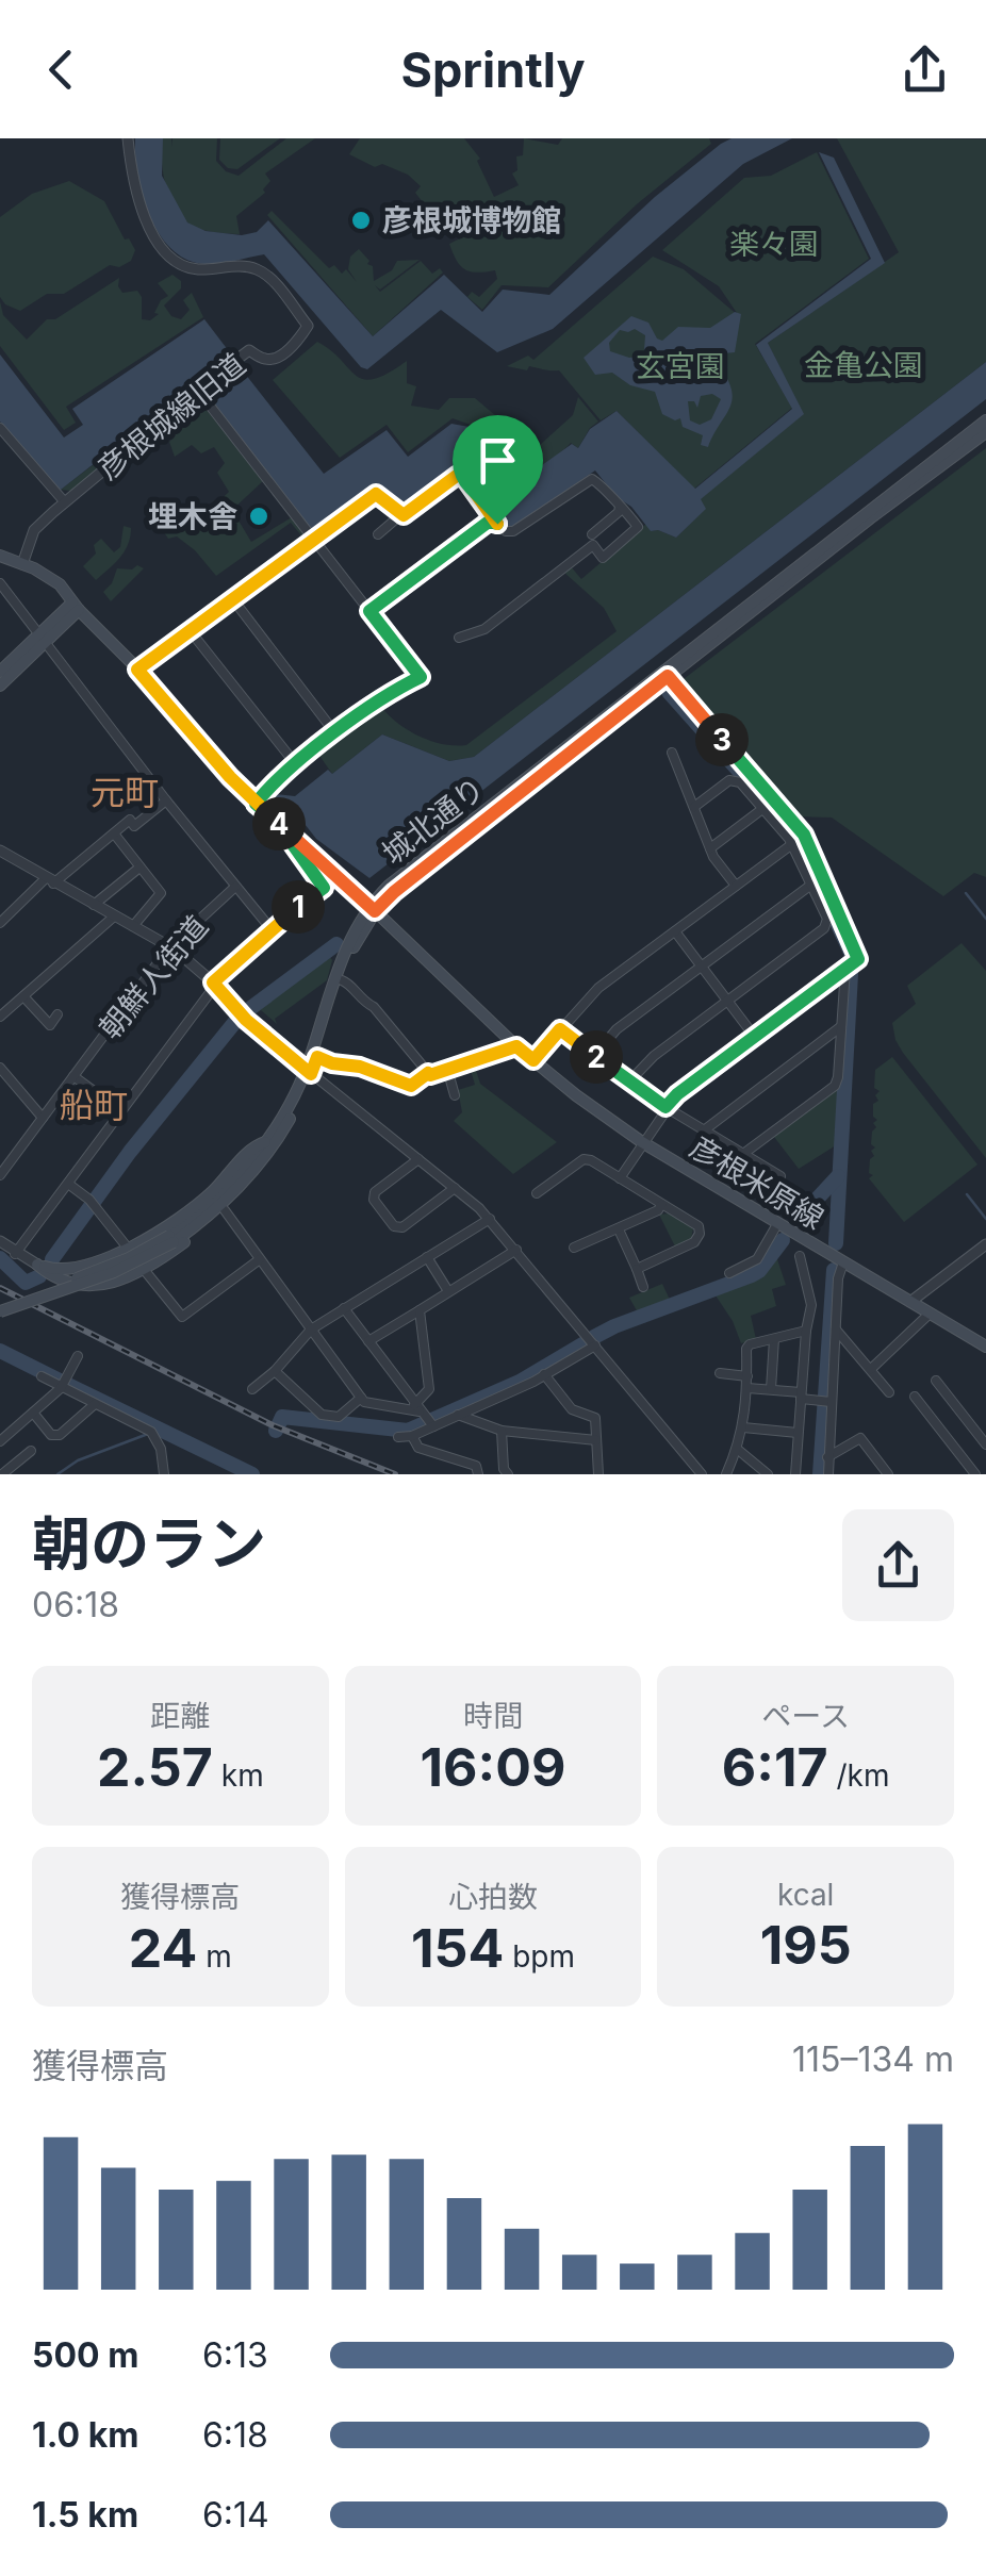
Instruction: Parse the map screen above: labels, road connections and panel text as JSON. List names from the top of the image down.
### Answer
{
  "streets": {
    "main road": ["城北通り", "彦根米原線"],
    "street": ["彦根城線旧道", "朝鮮人街道"]
  },
  "crossings": [
    ["彦根城線旧道", "彦根米原線"],
    ["城北通り", "彦根米原線"]
  ],
  "districts": ["元町", "船町"],
  "parks": ["楽々園", "金亀公園", "玄宮園"],
  "places": ["彦根城博物館", "埋木舎"],
  "page": {
    "header": "Sprintly",
    "pins": [
      "3",
      "4",
      "1",
      "2"
    ],
    "heading": ["朝のラン", "06:18"],
    "stats": [
      ["距離", "2.57 km"],
      ["時間", "16:09"],
      ["ペース", "6:17 /km"],
      ["獲得標高", "24 m"],
      ["心拍数", "154 bpm"],
      ["kcal", "195"]
    ],
    "chart": ["獲得標高", "115–134 m"],
    "list": [
      {
        "name": "500 m",
        "note": "6:13"
      },
      {
        "name": "1.0 km",
        "note": "6:18"
      },
      {
        "name": "1.5 km",
        "note": "6:14"
      }
    ]
  }
}
